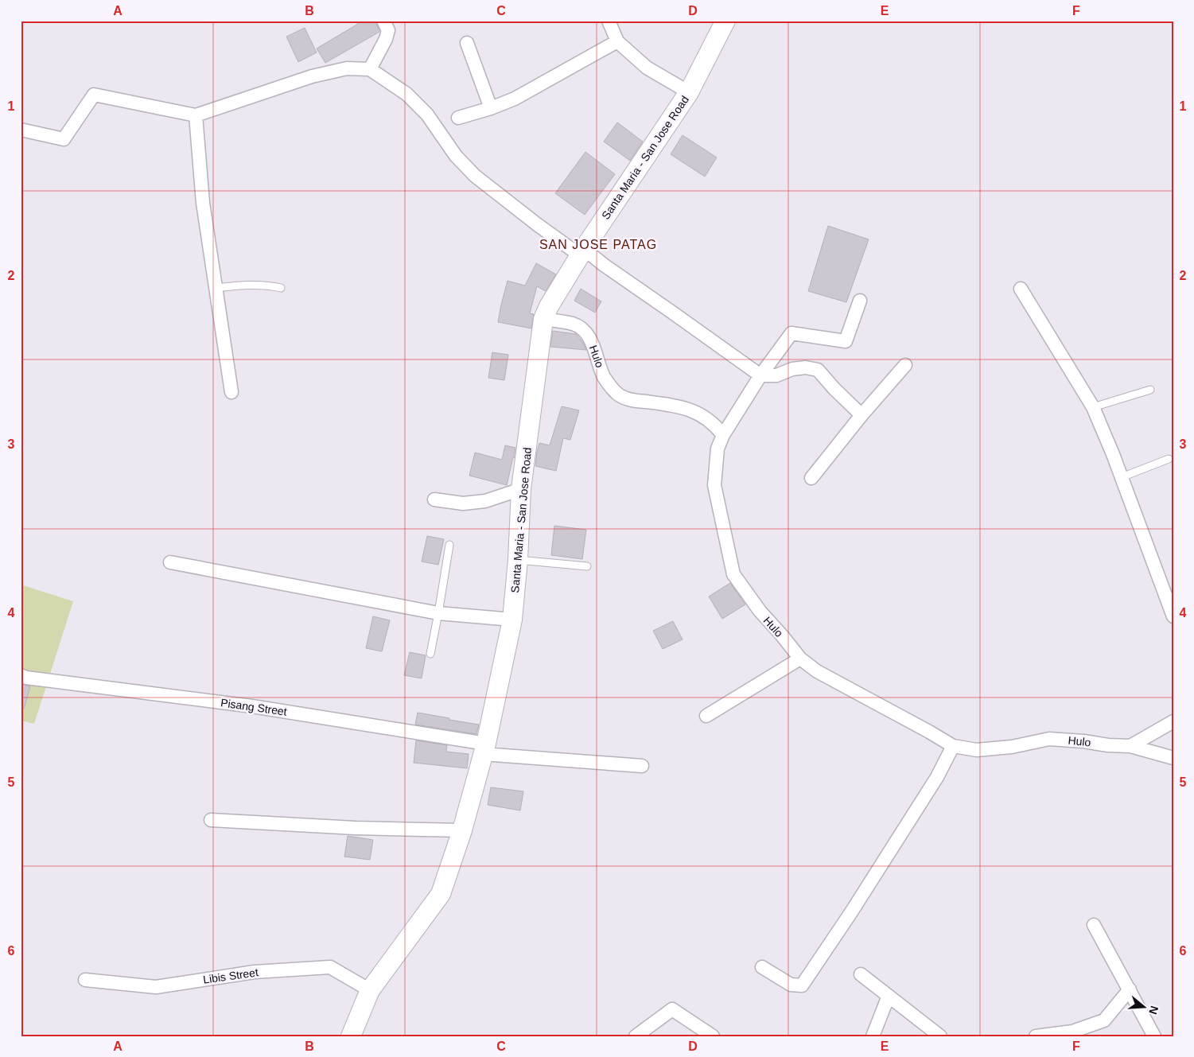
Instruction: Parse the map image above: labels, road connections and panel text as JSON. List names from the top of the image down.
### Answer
{
  "streets": {
    "main road": ["Santa Maria - San Jose Road"],
    "street": ["Hulo", "Pisang Street", "Libis Street"]
  },
  "crossings": [
    ["Santa Maria - San Jose Road", "Hulo"],
    ["Santa Maria - San Jose Road", "Pisang Street"],
    ["Santa Maria - San Jose Road", "Libis Street"]
  ],
  "districts": ["SAN JOSE PATAG"],
  "north": "right",
  "grid": {
    "columns": [
      "A",
      "B",
      "C",
      "D",
      "E",
      "F"
    ],
    "rows": [
      "1",
      "2",
      "3",
      "4",
      "5",
      "6"
    ]
  }
}
